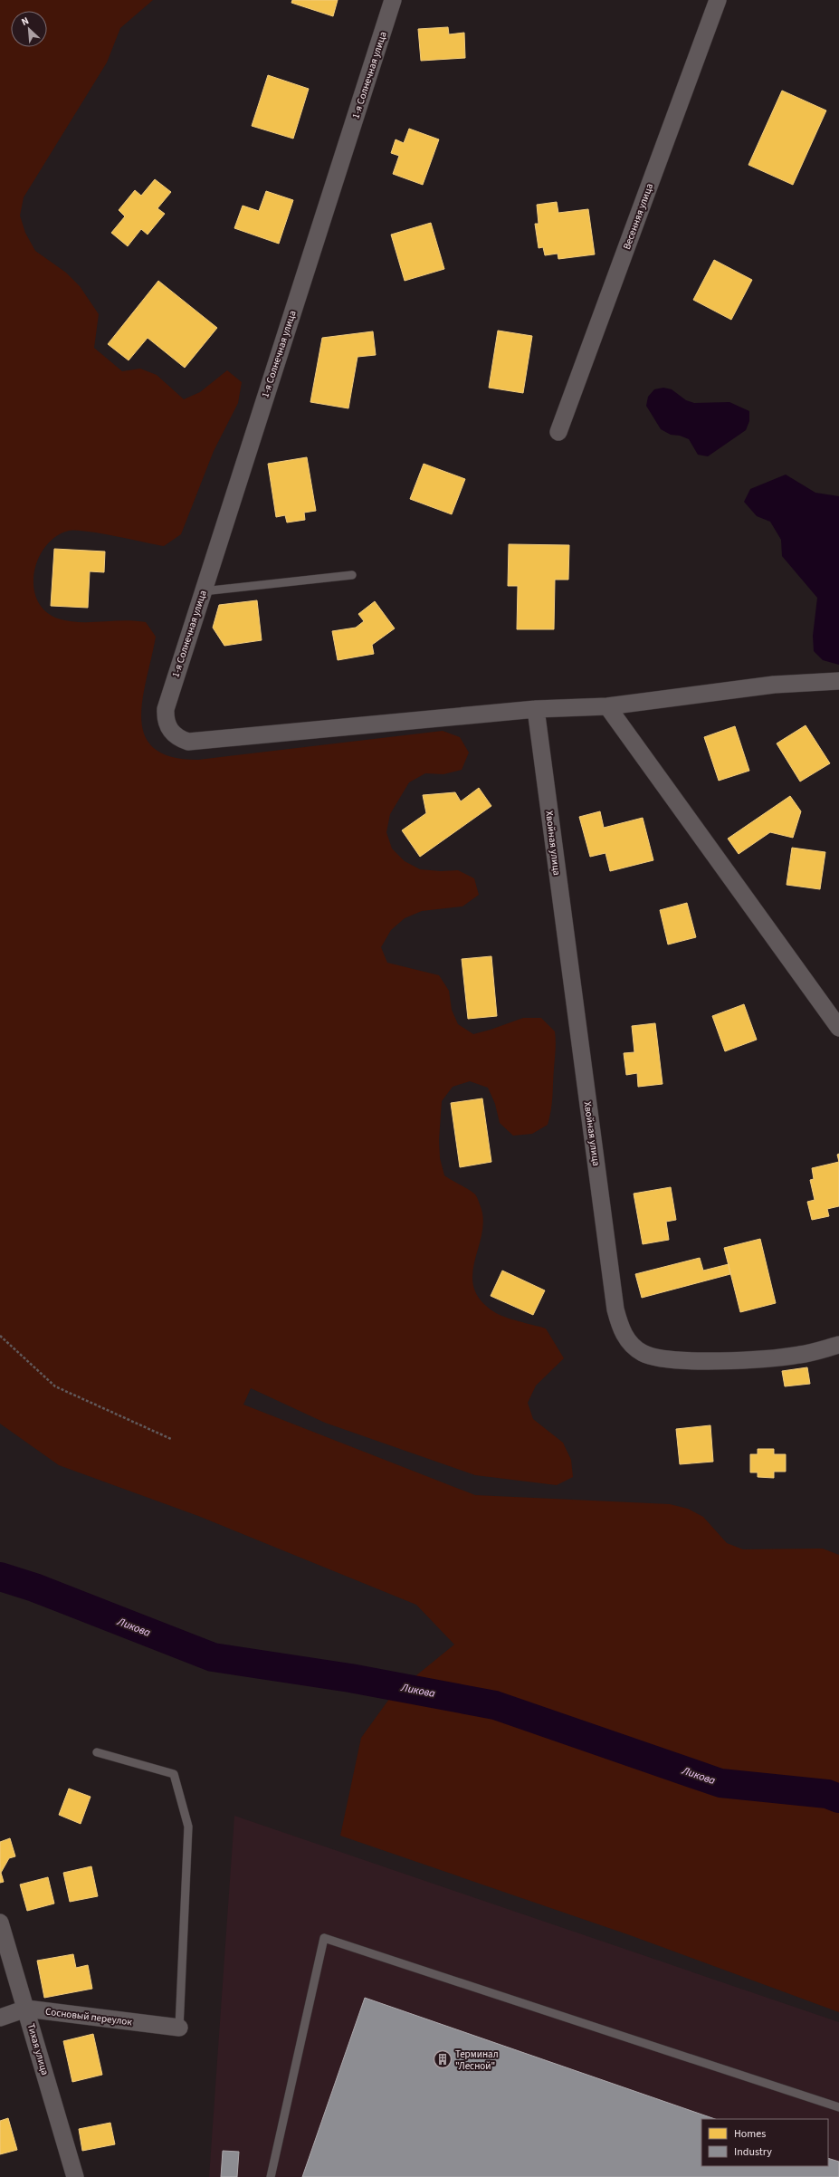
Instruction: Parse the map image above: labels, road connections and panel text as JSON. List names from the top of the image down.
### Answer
{
  "streets": {
    "street": [
      "1-я Солнечная улица",
      "Весенняя улица",
      "Хвойная улица",
      "Сосновый переулок",
      "Тихая улица"
    ]
  },
  "crossings": [
    ["1-я Солнечная улица", "Хвойная улица"],
    ["Сосновый переулок", "Тихая улица"]
  ],
  "water": ["Ликова"],
  "places": {
    "building": ["Терминал \"Лесной\""]
  },
  "legend": ["Homes", "Industry"],
  "north": "top left"
}
